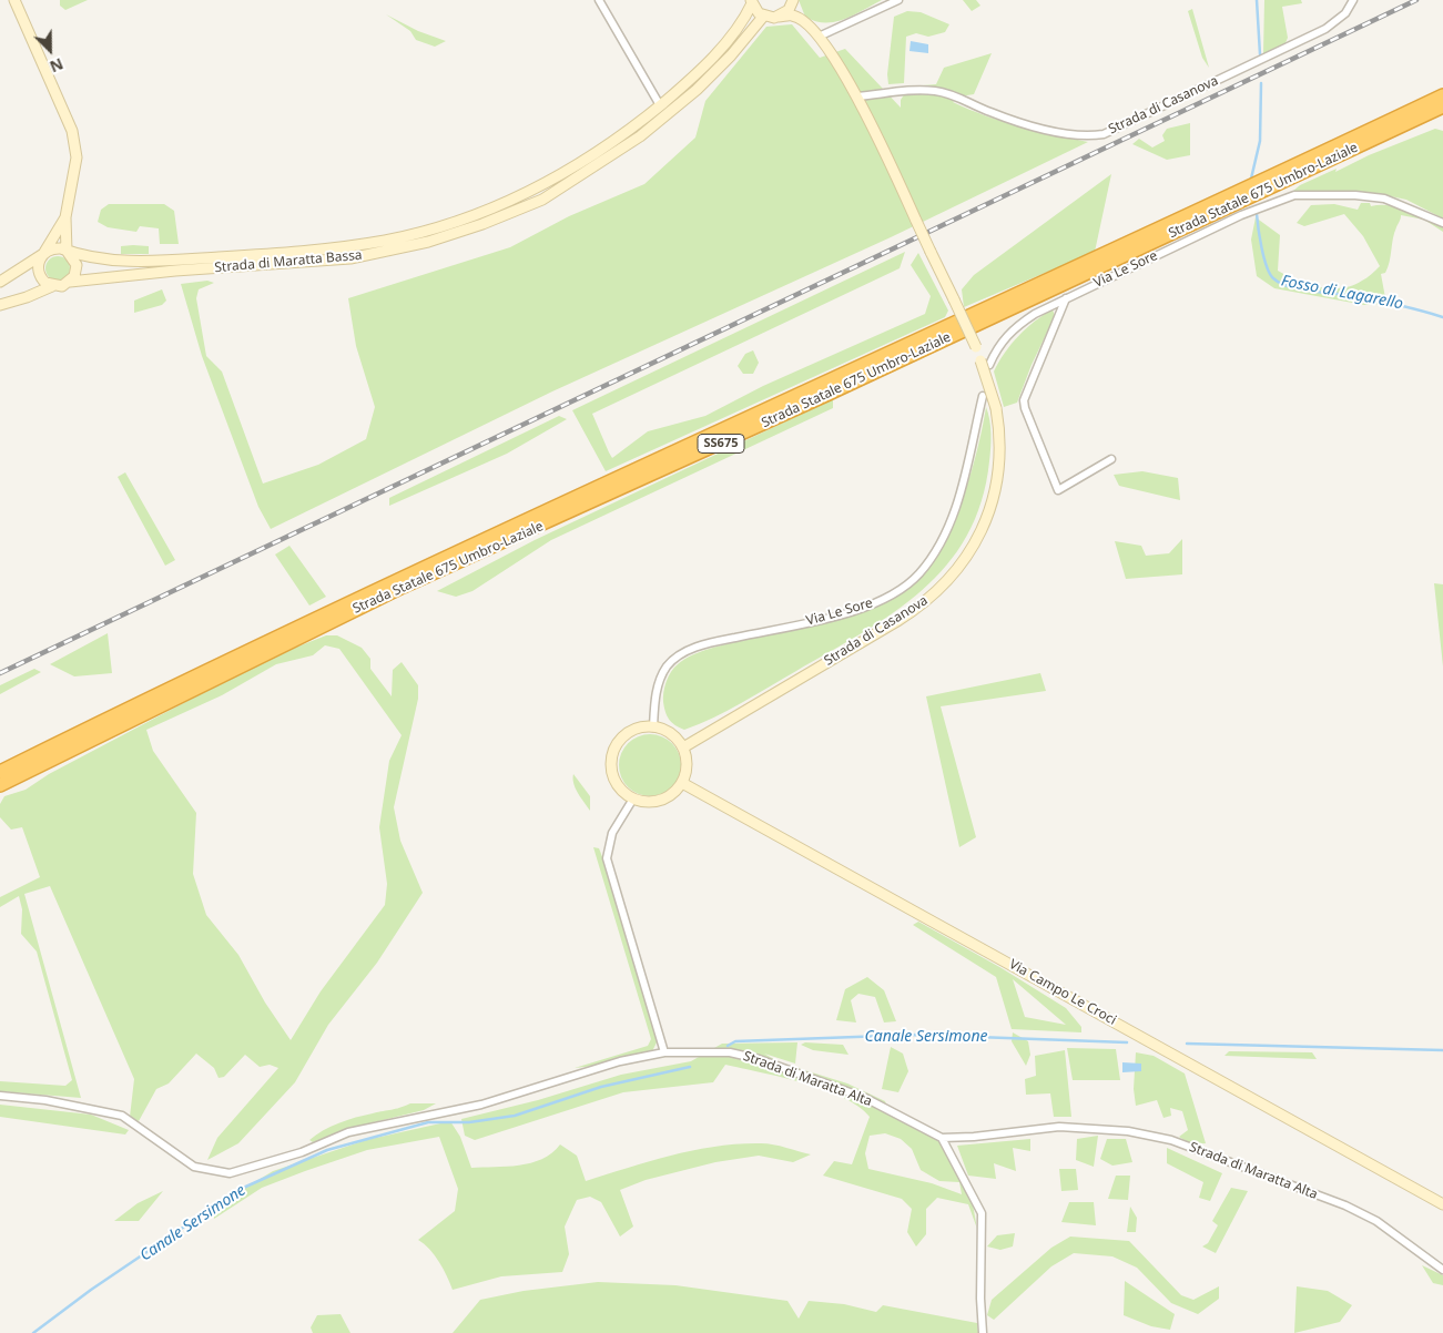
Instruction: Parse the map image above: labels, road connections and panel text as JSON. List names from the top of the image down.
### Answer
{
  "streets": {
    "highway": ["Strada Statale 675 Umbro-Laziale", "SS675"],
    "main road": ["Strada di Casanova", "Strada di Maratta Bassa", "Via Campo Le Croci"],
    "street": ["Via Le Sore", "Strada di Maratta Alta"]
  },
  "crossings": [
    ["Strada di Casanova", "Via Le Sore"],
    ["Strada di Casanova", "Via Campo Le Croci"],
    ["Via Le Sore", "Via Campo Le Croci"]
  ],
  "water": ["Fosso di Lagarello", "Canale Sersimone"],
  "north": "bottom right"
}
